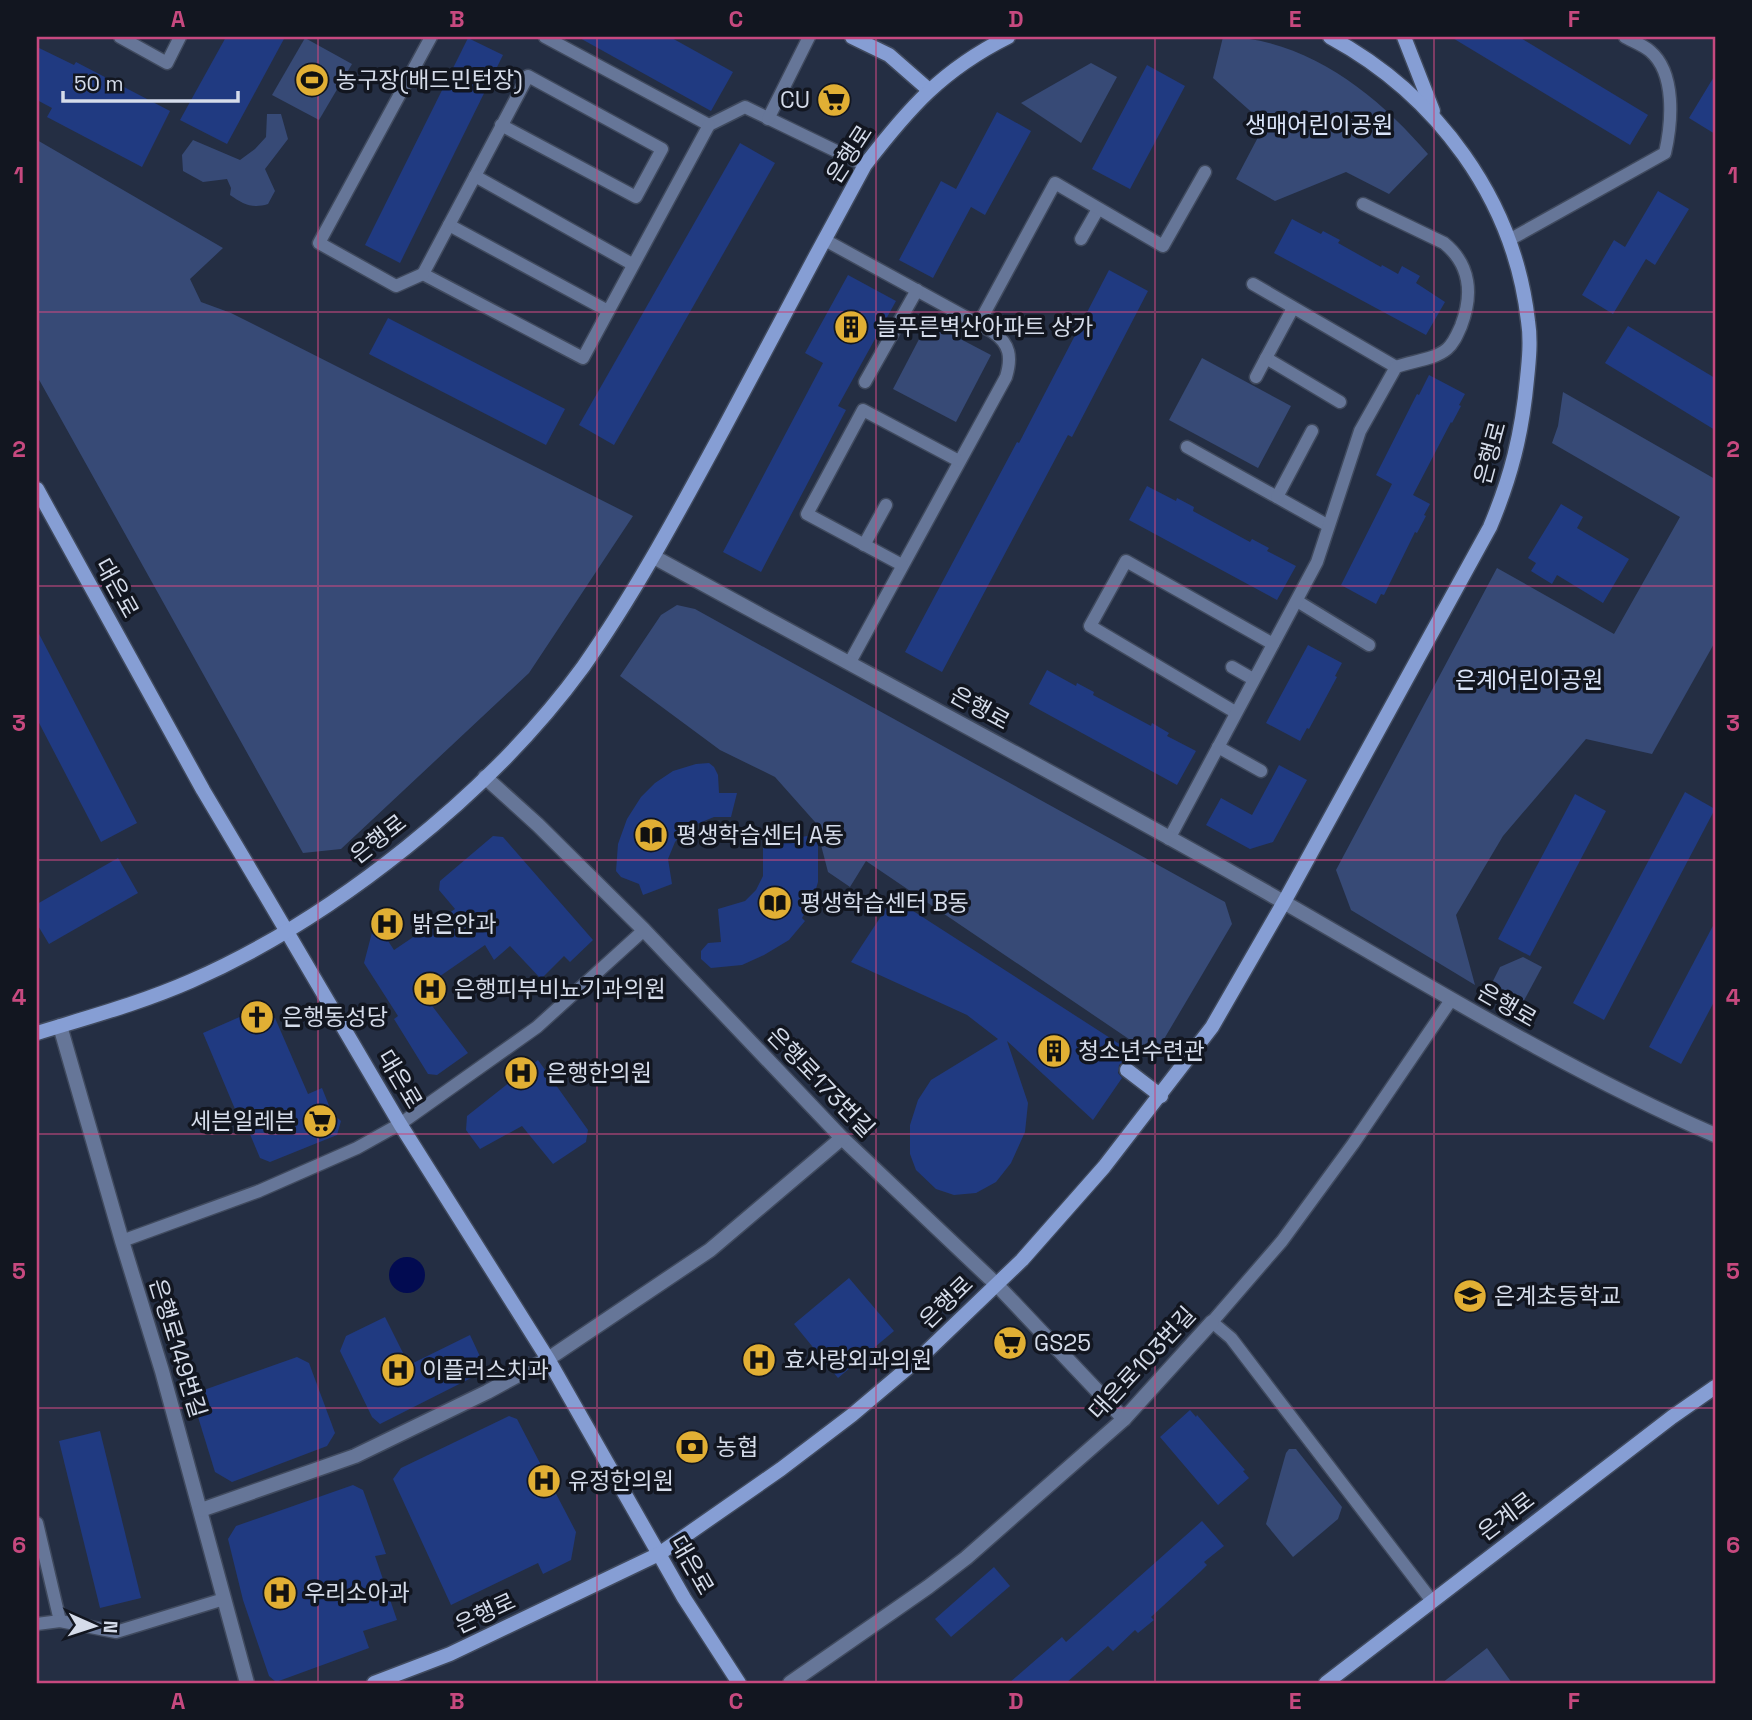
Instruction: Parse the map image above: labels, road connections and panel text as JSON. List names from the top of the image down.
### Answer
{
  "streets": {
    "street": [
      "은행로",
      "대은로",
      "은행로173번길",
      "은행로149번길",
      "대은로103번길",
      "은계로"
    ]
  },
  "crossings": [
    ["은행로", "대은로"],
    ["은행로", "은행로173번길"],
    ["은행로", "은행로149번길"],
    ["은행로", "대은로103번길"],
    ["은행로173번길", "대은로103번길"]
  ],
  "parks": ["생매어린이공원", "은계어린이공원"],
  "places": {
    "sports": ["농구장(배드민턴장)"],
    "supermarket": ["CU", "세븐일레븐", "GS25"],
    "building": ["늘푸른벽산아파트 상가", "청소년수련관"],
    "library": ["평생학습센터 A동", "평생학습센터 B동"],
    "hospital": [
      "밝은안과",
      "은행피부비뇨기과의원",
      "은행한의원",
      "효사랑외과의원",
      "이플러스치과",
      "유정한의원",
      "우리소아과"
    ],
    "church": ["은행동성당"],
    "school or university": ["은계초등학교"],
    "bank": ["농협"]
  },
  "scale_bar": "50 m",
  "north": "right",
  "grid": {
    "columns": [
      "A",
      "B",
      "C",
      "D",
      "E",
      "F"
    ],
    "rows": [
      "1",
      "2",
      "3",
      "4",
      "5",
      "6"
    ]
  }
}
